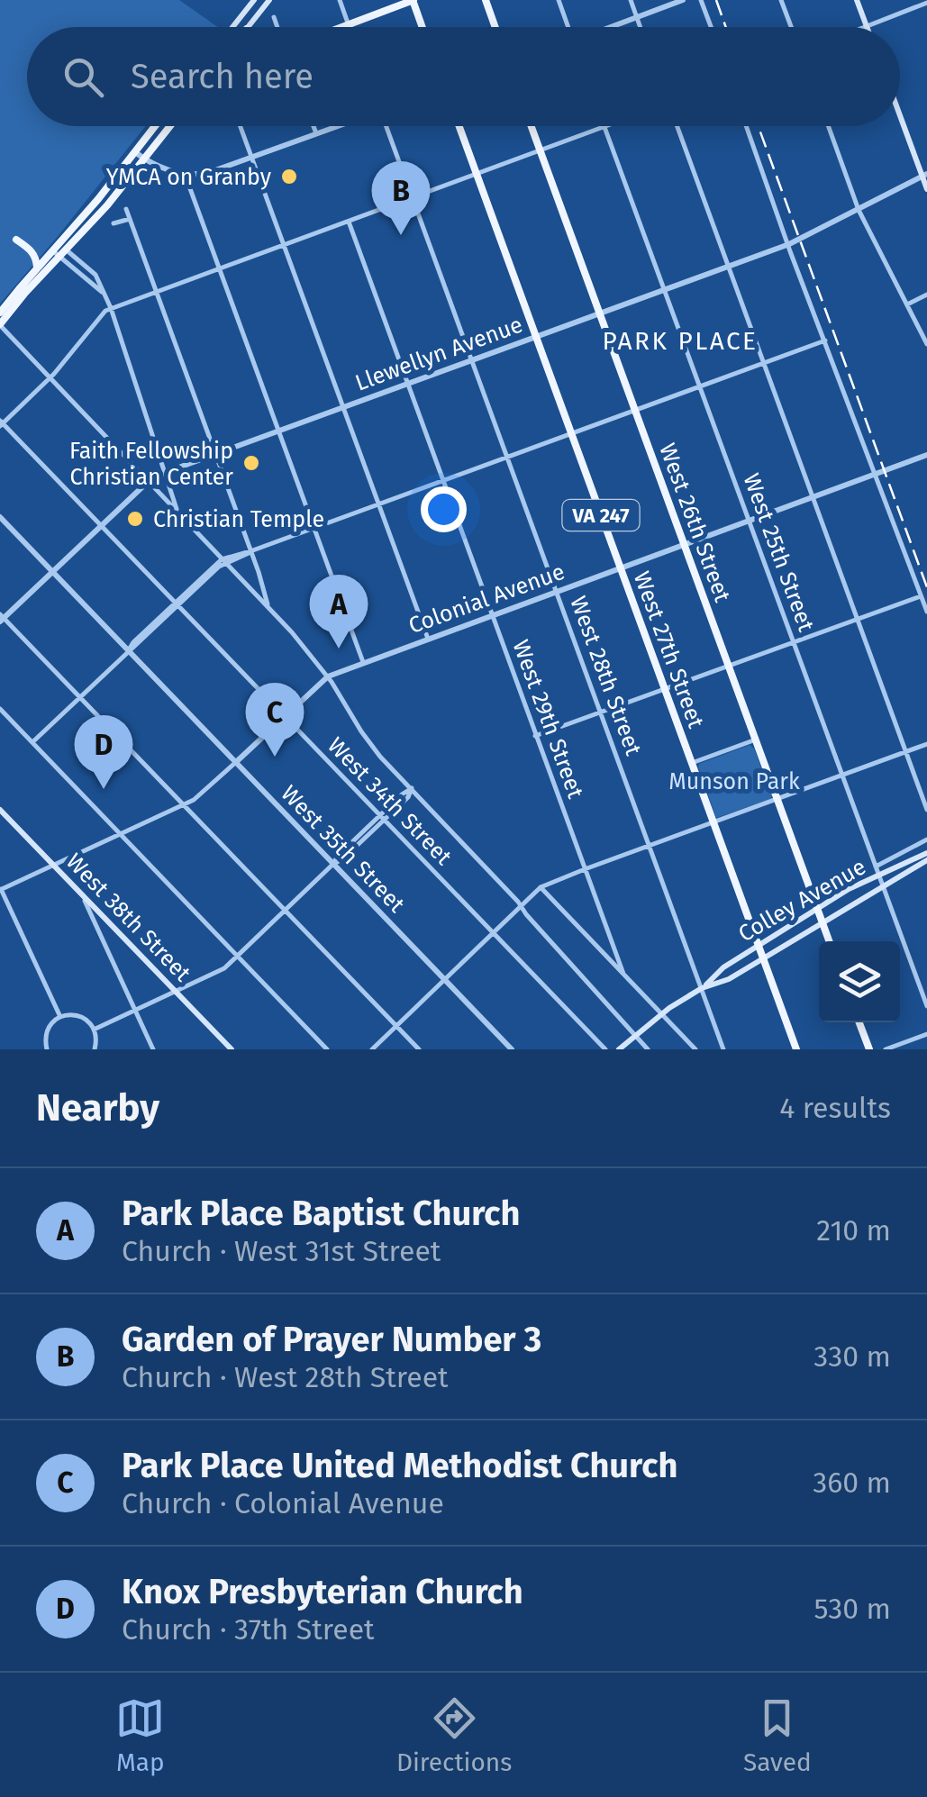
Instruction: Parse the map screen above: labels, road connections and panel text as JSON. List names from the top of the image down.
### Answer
{
  "streets": {
    "main road": [
      "VA 247",
      "West 26th Street",
      "West 27th Street",
      "Colley Avenue",
      "West 38th Street"
    ],
    "street": [
      "Llewellyn Avenue",
      "West 25th Street",
      "Colonial Avenue",
      "West 28th Street",
      "West 29th Street",
      "West 34th Street",
      "West 35th Street"
    ]
  },
  "crossings": [
    ["Llewellyn Avenue", "West 26th Street"],
    ["Llewellyn Avenue", "West 25th Street"],
    ["Llewellyn Avenue", "West 27th Street"],
    ["Llewellyn Avenue", "West 28th Street"],
    ["Llewellyn Avenue", "West 29th Street"],
    ["Llewellyn Avenue", "West 34th Street"],
    ["Llewellyn Avenue", "West 35th Street"],
    ["West 26th Street", "Colonial Avenue"],
    ["West 26th Street", "Colley Avenue"],
    ["West 25th Street", "Colonial Avenue"],
    ["West 25th Street", "Colley Avenue"],
    ["Colonial Avenue", "West 27th Street"],
    ["Colonial Avenue", "West 28th Street"],
    ["Colonial Avenue", "West 29th Street"],
    ["Colonial Avenue", "West 34th Street"],
    ["Colonial Avenue", "West 35th Street"],
    ["Colonial Avenue", "West 38th Street"],
    ["West 27th Street", "Colley Avenue"],
    ["West 28th Street", "Colley Avenue"]
  ],
  "districts": ["PARK PLACE"],
  "parks": ["Munson Park"],
  "places": ["YMCA on Granby", "Faith Fellowship Christian Center", "Christian Temple"],
  "page": {
    "search": "Search here",
    "pins": [
      "B",
      "A",
      "C",
      "D"
    ],
    "heading": ["Nearby", "4 results"],
    "list": [
      {
        "mark": "A",
        "name": "Park Place Baptist Church",
        "note": "Church · West 31st Street",
        "value": "210 m"
      },
      {
        "mark": "B",
        "name": "Garden of Prayer Number 3",
        "note": "Church · West 28th Street",
        "value": "330 m"
      },
      {
        "mark": "C",
        "name": "Park Place United Methodist Church",
        "note": "Church · Colonial Avenue",
        "value": "360 m"
      },
      {
        "mark": "D",
        "name": "Knox Presbyterian Church",
        "note": "Church · 37th Street",
        "value": "530 m"
      }
    ],
    "nav": ["Map", "Directions", "Saved"]
  }
}
